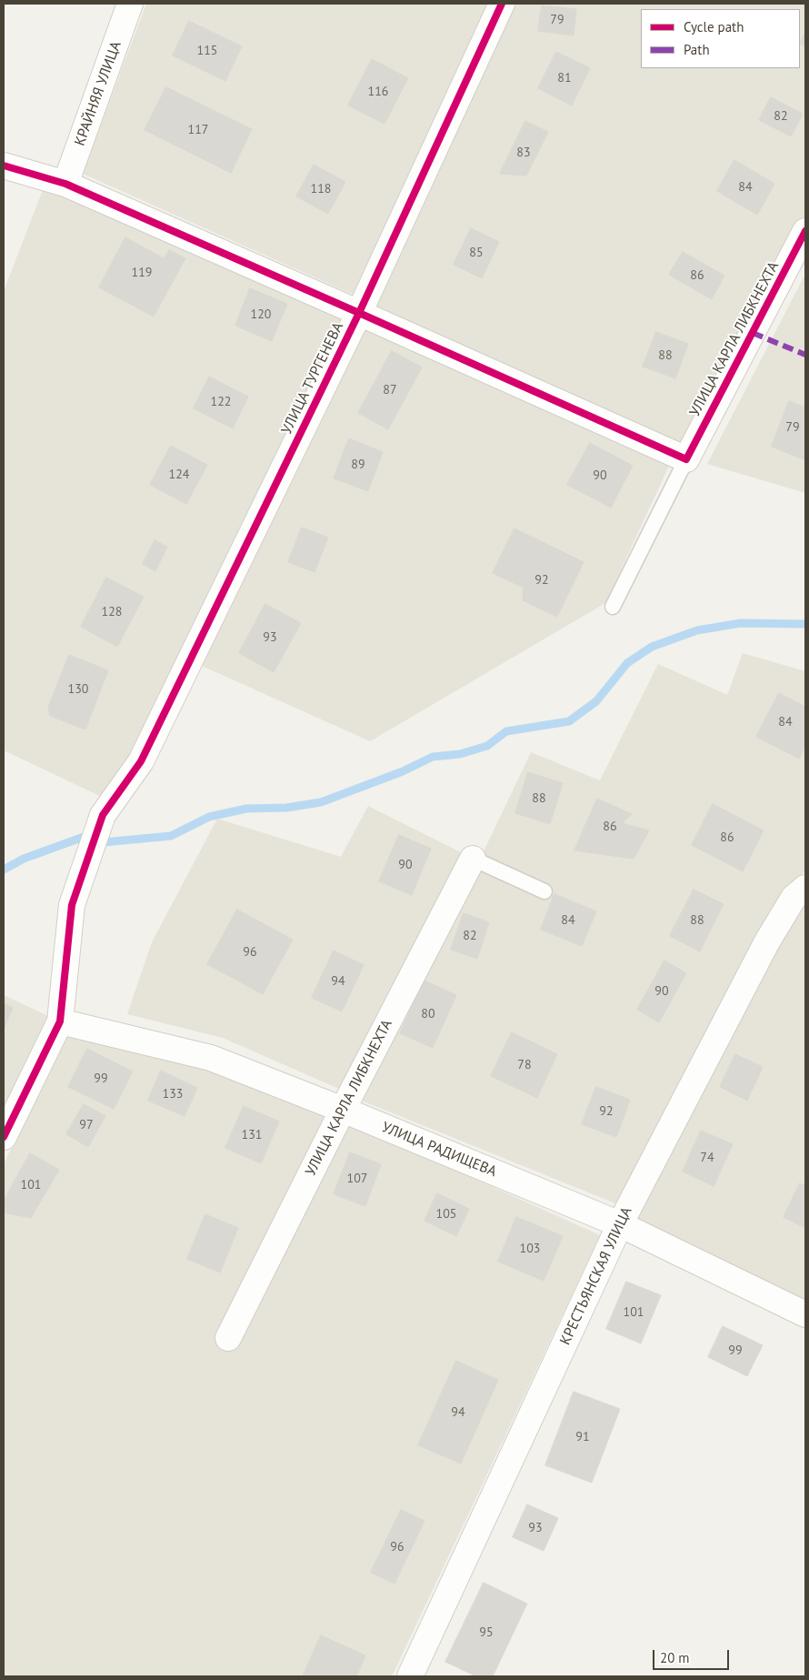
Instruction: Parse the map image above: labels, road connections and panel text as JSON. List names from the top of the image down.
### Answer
{
  "streets": {
    "street": [
      "КРАЙНЯЯ УЛИЦА",
      "УЛИЦА КАРЛА ЛИБКНЕХТА",
      "УЛИЦА ТУРГЕНЕВА",
      "УЛИЦА РАДИЩЕВА",
      "КРЕСТЬЯНСКАЯ УЛИЦА"
    ]
  },
  "crossings": [
    ["УЛИЦА КАРЛА ЛИБКНЕХТА", "УЛИЦА РАДИЩЕВА"],
    ["УЛИЦА ТУРГЕНЕВА", "УЛИЦА РАДИЩЕВА"],
    ["УЛИЦА РАДИЩЕВА", "КРЕСТЬЯНСКАЯ УЛИЦА"]
  ],
  "house_numbers": [
    "79",
    "115",
    "81",
    "116",
    "82",
    "117",
    "83",
    "84",
    "118",
    "85",
    "119",
    "86",
    "120",
    "88",
    "87",
    "122",
    "79",
    "89",
    "124",
    "90",
    "92",
    "128",
    "93",
    "130",
    "84",
    "88",
    "86",
    "86",
    "90",
    "84",
    "88",
    "82",
    "96",
    "94",
    "90",
    "80",
    "78",
    "99",
    "133",
    "92",
    "97",
    "131",
    "74",
    "107",
    "101",
    "105",
    "103",
    "101",
    "99",
    "94",
    "91",
    "93",
    "96",
    "95"
  ],
  "legend": ["Cycle path", "Path"],
  "scale_bar": "20 m"
}
